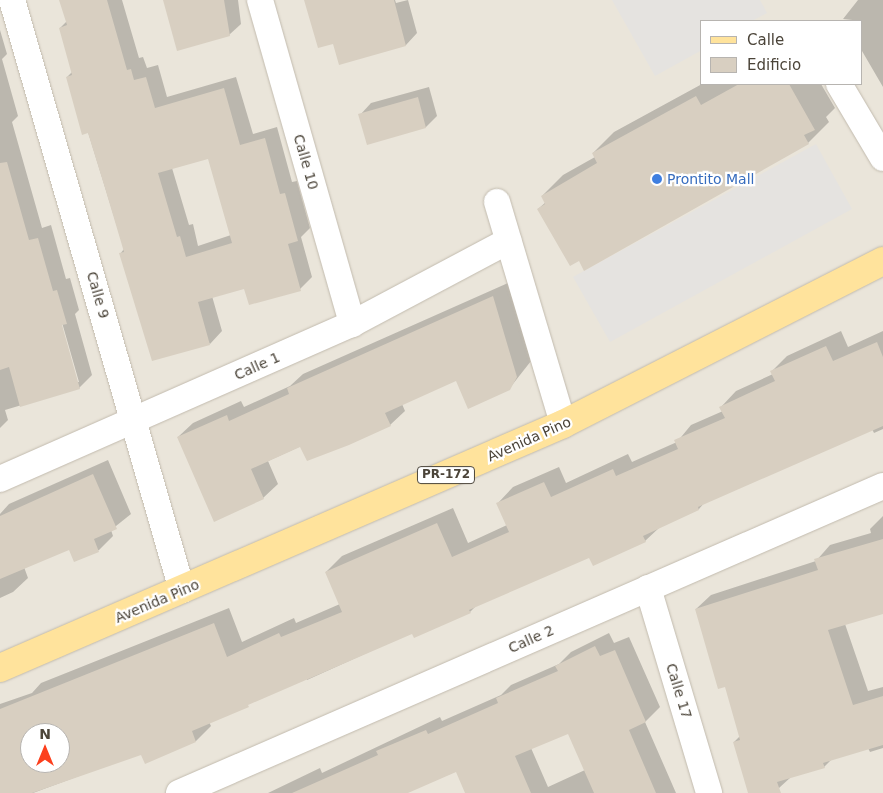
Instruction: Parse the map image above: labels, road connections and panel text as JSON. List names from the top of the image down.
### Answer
{
  "streets": {
    "main road": ["Avenida Pino", "PR-172"],
    "street": [
      "Calle 10",
      "Calle 9",
      "Calle 1",
      "Calle 2",
      "Calle 17"
    ]
  },
  "crossings": [
    ["Calle 10", "Calle 1"],
    ["Calle 9", "Calle 1"],
    ["Calle 9", "Avenida Pino"],
    ["Calle 2", "Calle 17"]
  ],
  "places": ["Prontito Mall"],
  "legend": ["Calle", "Edificio"],
  "north": "top"
}
